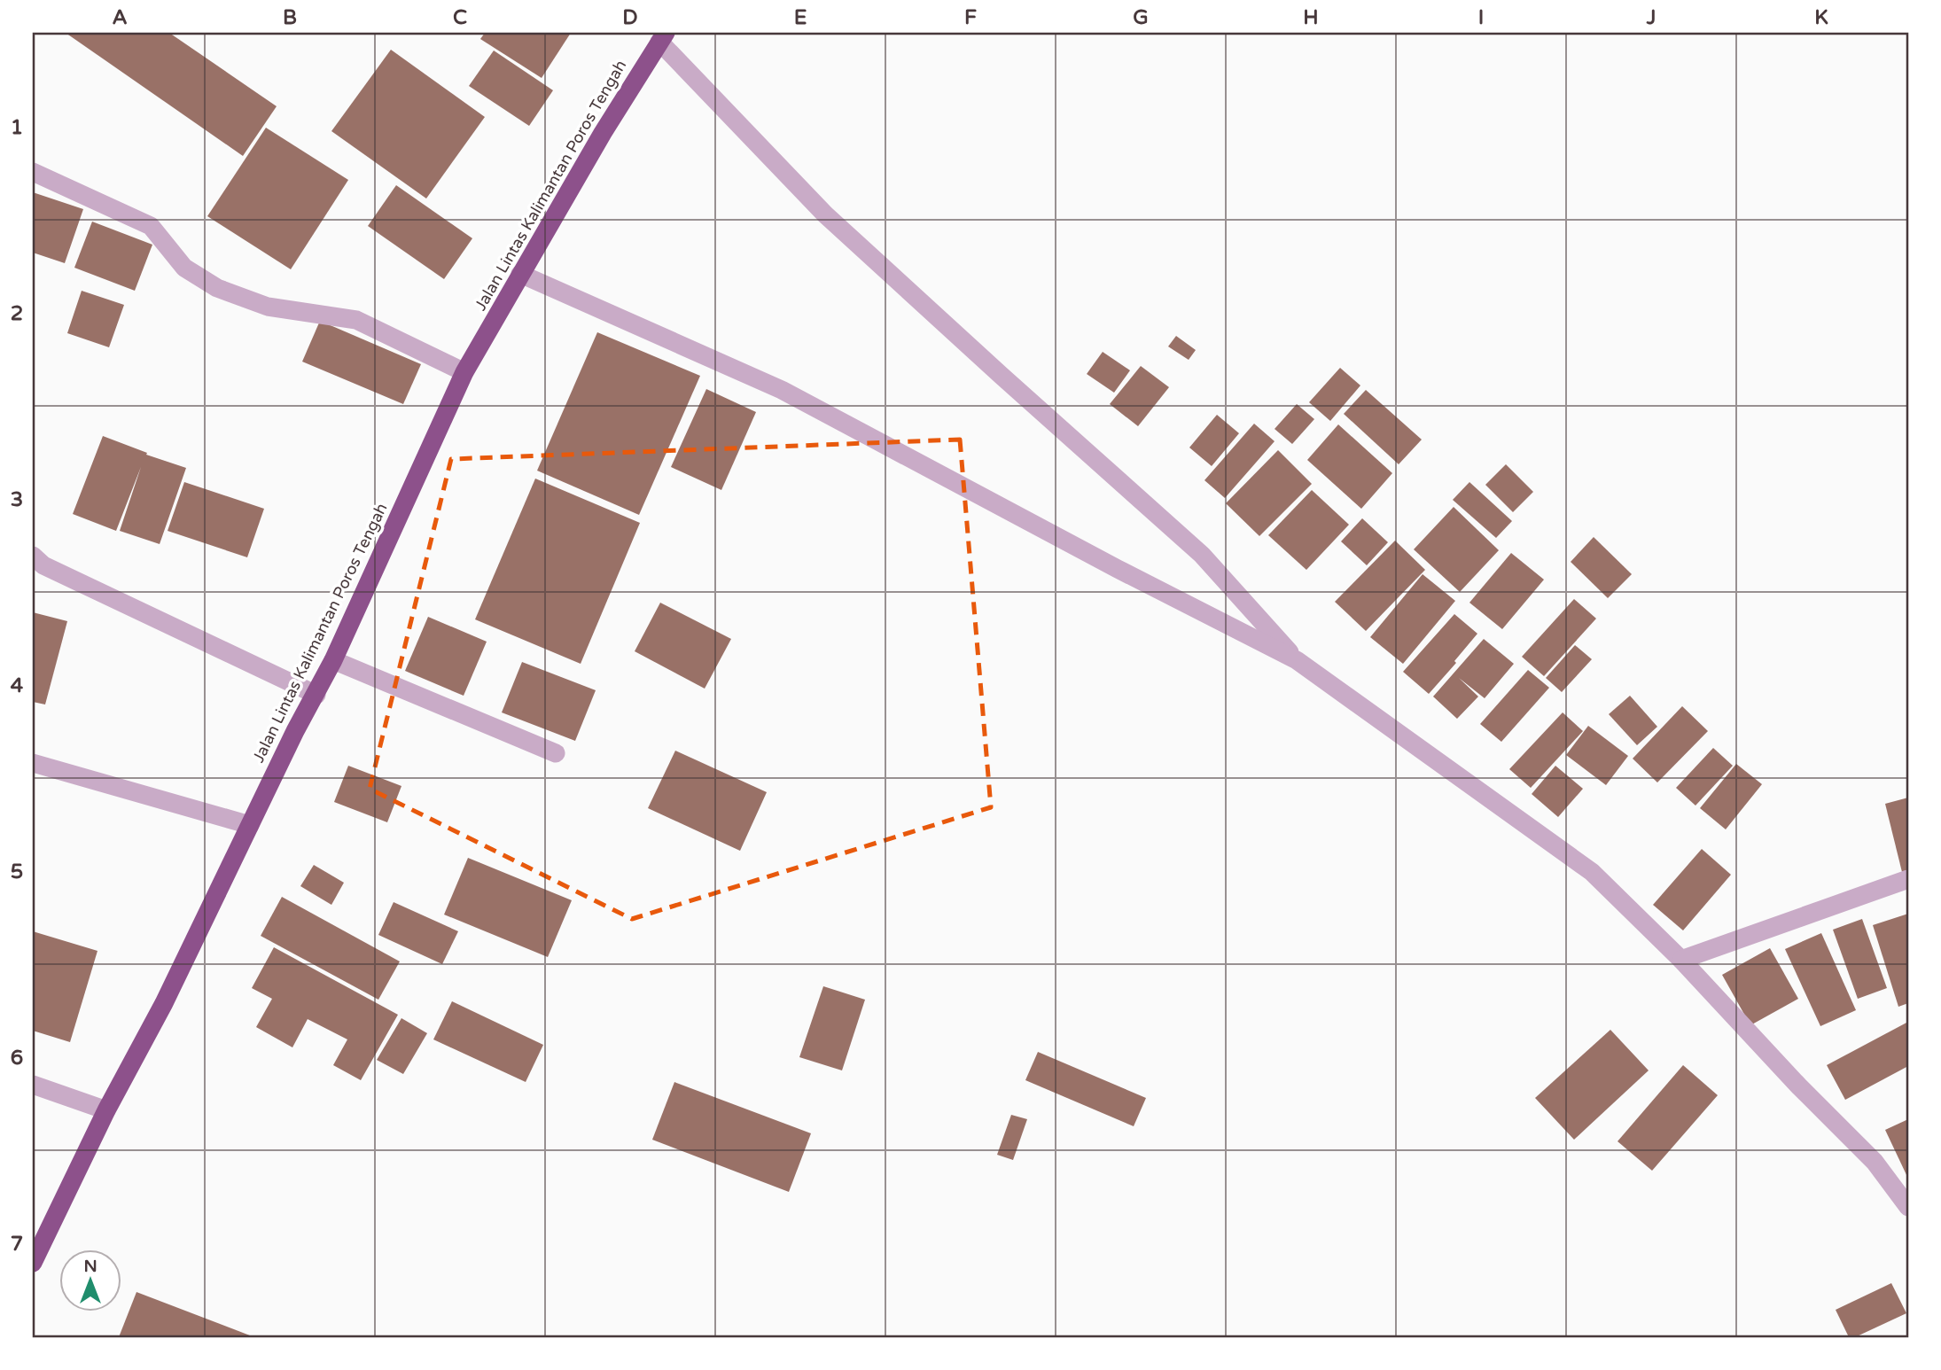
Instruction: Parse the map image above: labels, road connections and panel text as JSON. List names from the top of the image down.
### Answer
{
  "streets": {
    "highway": ["Jalan Lintas Kalimantan Poros Tengah"]
  },
  "north": "top",
  "grid": {
    "columns": [
      "A",
      "B",
      "C",
      "D",
      "E",
      "F",
      "G",
      "H",
      "I",
      "J",
      "K"
    ],
    "rows": [
      "1",
      "2",
      "3",
      "4",
      "5",
      "6",
      "7"
    ]
  }
}
